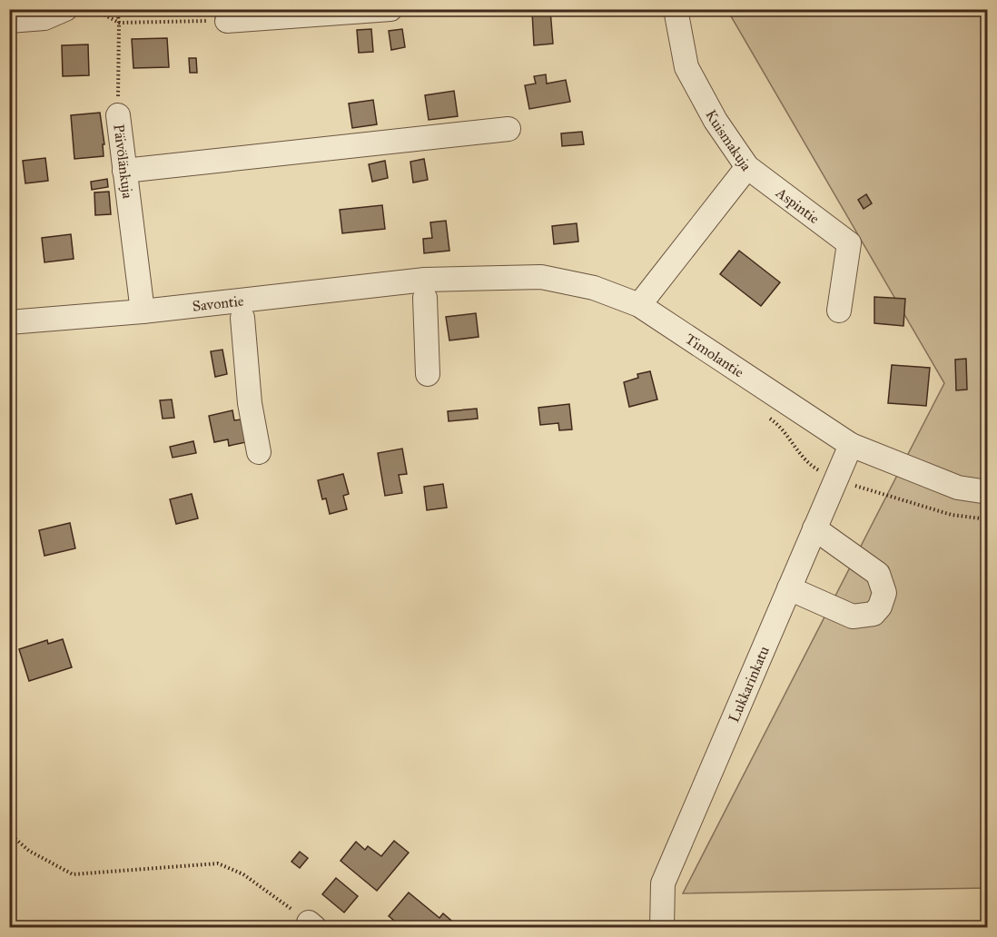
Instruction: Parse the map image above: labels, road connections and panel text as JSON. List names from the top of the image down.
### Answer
{
  "streets": {
    "street": [
      "Kuismakuja",
      "Päivölänkuja",
      "Aspintie",
      "Savontie",
      "Timolantie",
      "Lukkarinkatu"
    ]
  },
  "crossings": [
    ["Kuismakuja", "Aspintie"],
    ["Kuismakuja", "Timolantie"],
    ["Päivölänkuja", "Savontie"],
    ["Savontie", "Timolantie"],
    ["Timolantie", "Lukkarinkatu"]
  ]
}
